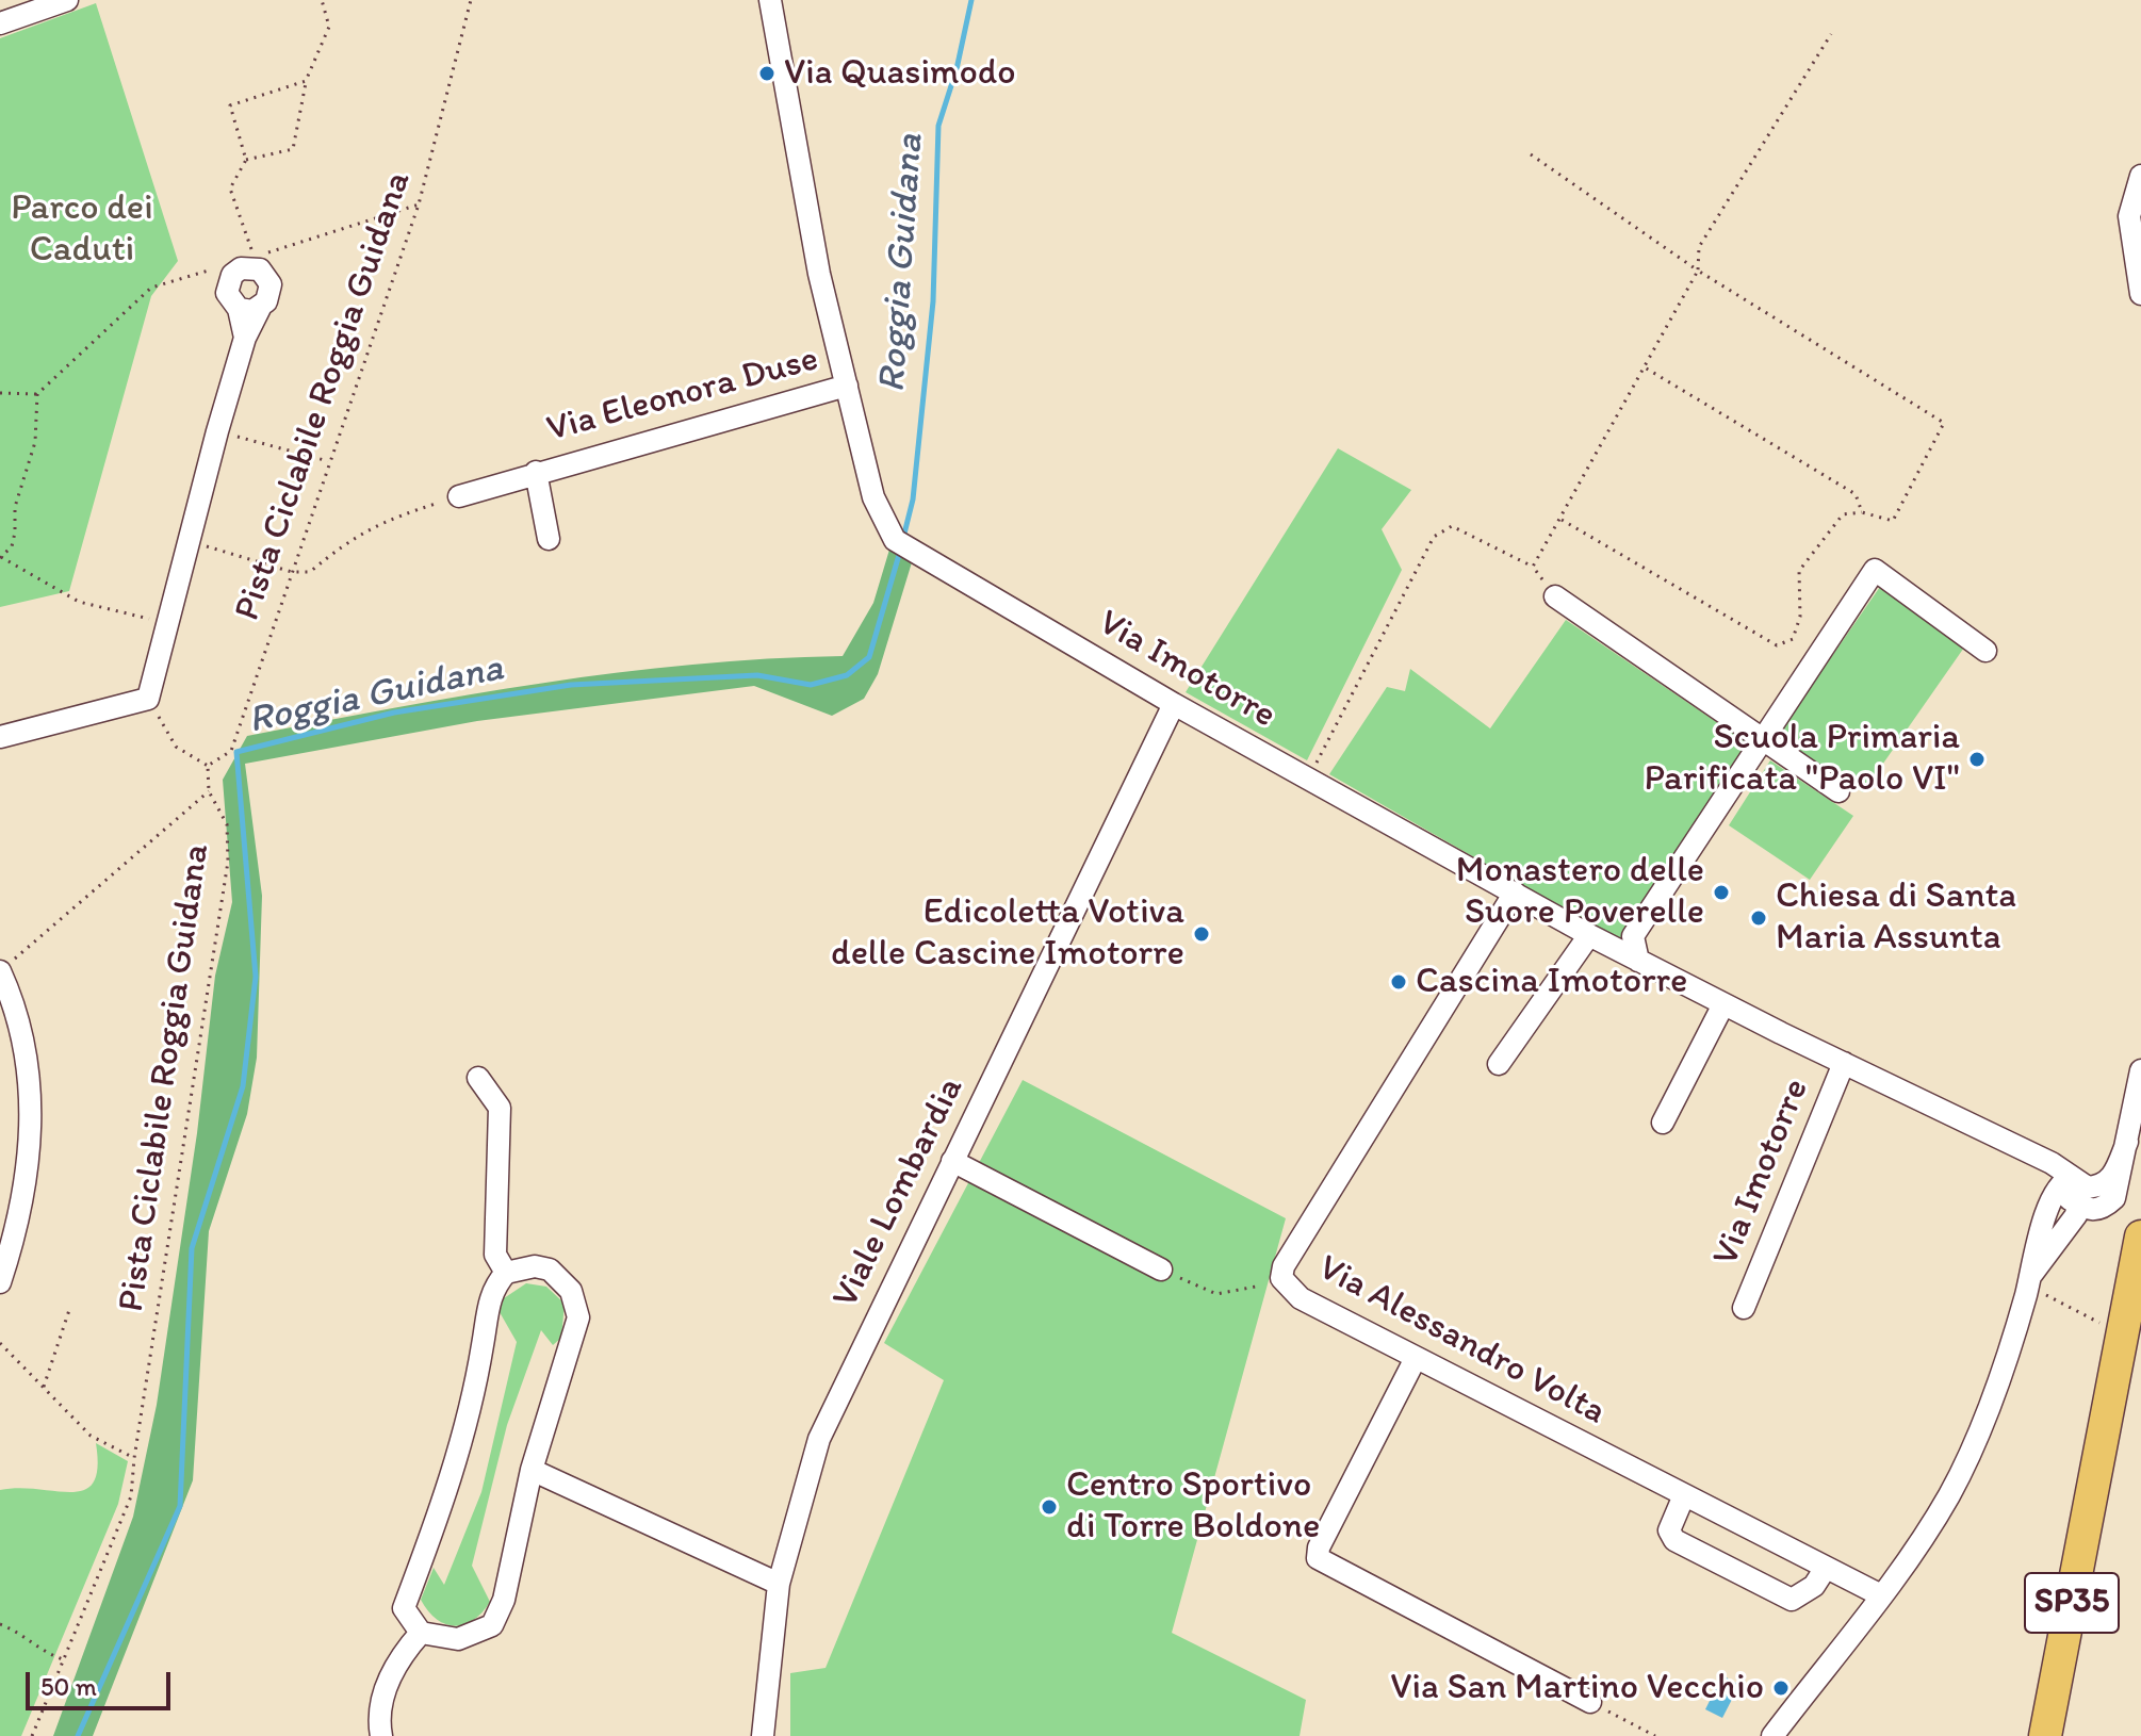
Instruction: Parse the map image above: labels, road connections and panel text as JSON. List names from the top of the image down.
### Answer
{
  "streets": {
    "highway": ["SP35"],
    "street": [
      "Via Eleonora Duse",
      "Via Imotorre",
      "Viale Lombardia",
      "Via Alessandro Volta"
    ],
    "path": ["Pista Ciclabile Roggia Guidana"]
  },
  "crossings": [
    ["Via Eleonora Duse", "Via Imotorre"],
    ["Via Imotorre", "Viale Lombardia"],
    ["Via Imotorre", "Via Alessandro Volta"]
  ],
  "water": ["Roggia Guidana"],
  "parks": ["Parco dei Caduti"],
  "places": [
    "Via Quasimodo",
    "Scuola Primaria Parificata \"Paolo VI\"",
    "Monastero delle Suore Poverelle",
    "Chiesa di Santa Maria Assunta",
    "Edicoletta Votiva delle Cascine Imotorre",
    "Cascina Imotorre",
    "Centro Sportivo di Torre Boldone",
    "Via San Martino Vecchio"
  ],
  "scale_bar": "50 m"
}
